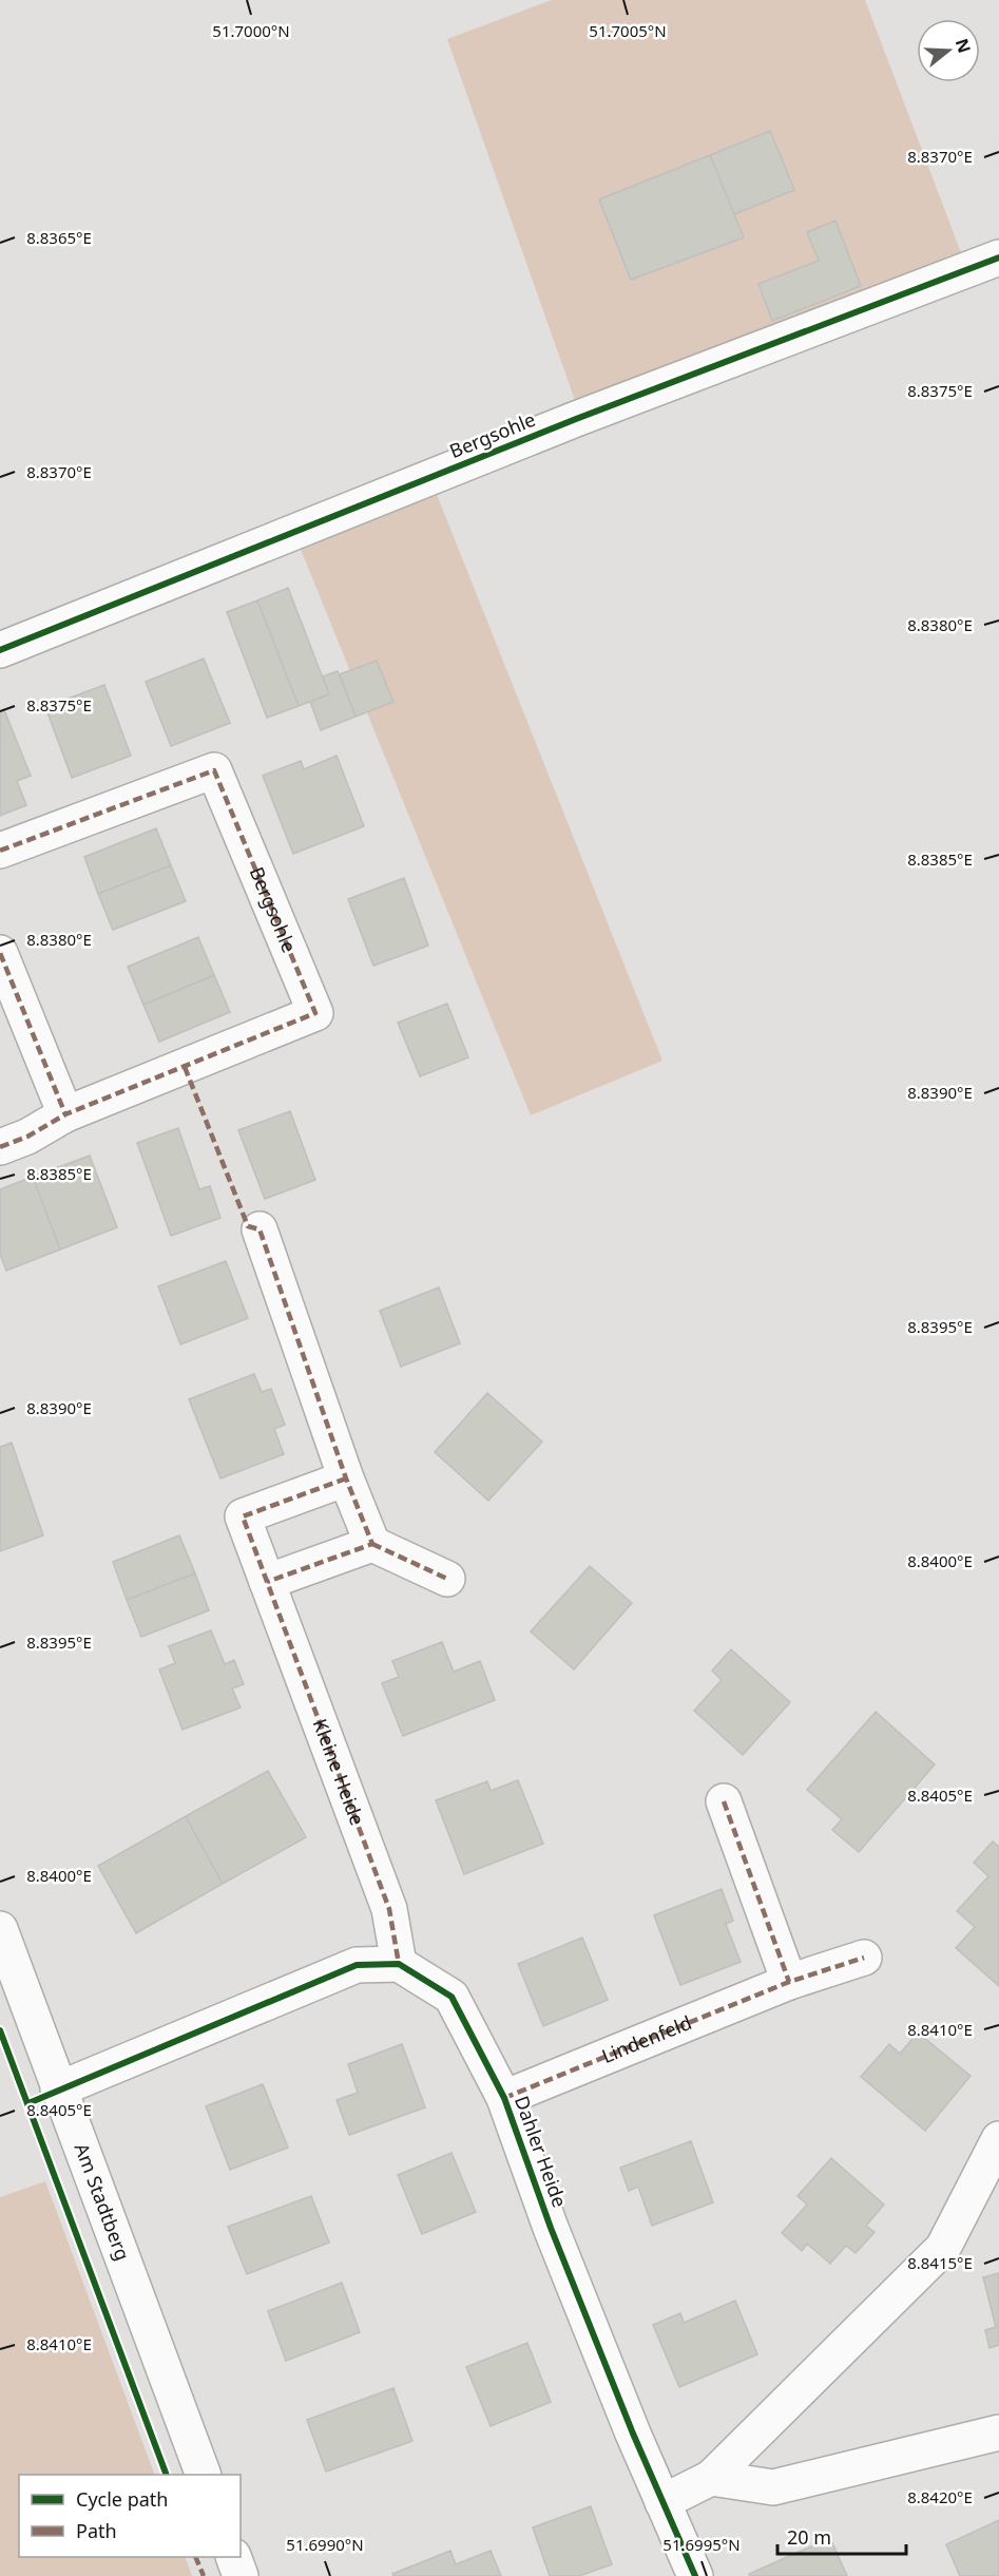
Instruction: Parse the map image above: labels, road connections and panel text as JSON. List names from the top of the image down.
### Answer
{
  "streets": {
    "street": [
      "Bergsohle",
      "Kleine Heide",
      "Lindenfeld",
      "Dahler Heide",
      "Am Stadtberg"
    ]
  },
  "crossings": [
    ["Kleine Heide", "Dahler Heide"],
    ["Lindenfeld", "Dahler Heide"]
  ],
  "legend": ["Cycle path", "Path"],
  "scale_bar": "20 m",
  "north": "right",
  "coordinates": [
    "51.7000°N",
    "51.7005°N",
    "8.8370°E",
    "8.8365°E",
    "8.8375°E",
    "8.8380°E",
    "8.8385°E",
    "8.8390°E",
    "8.8395°E",
    "8.8400°E",
    "8.8405°E",
    "8.8410°E",
    "8.8415°E",
    "8.8420°E",
    "51.6990°N",
    "51.6995°N"
  ]
}
